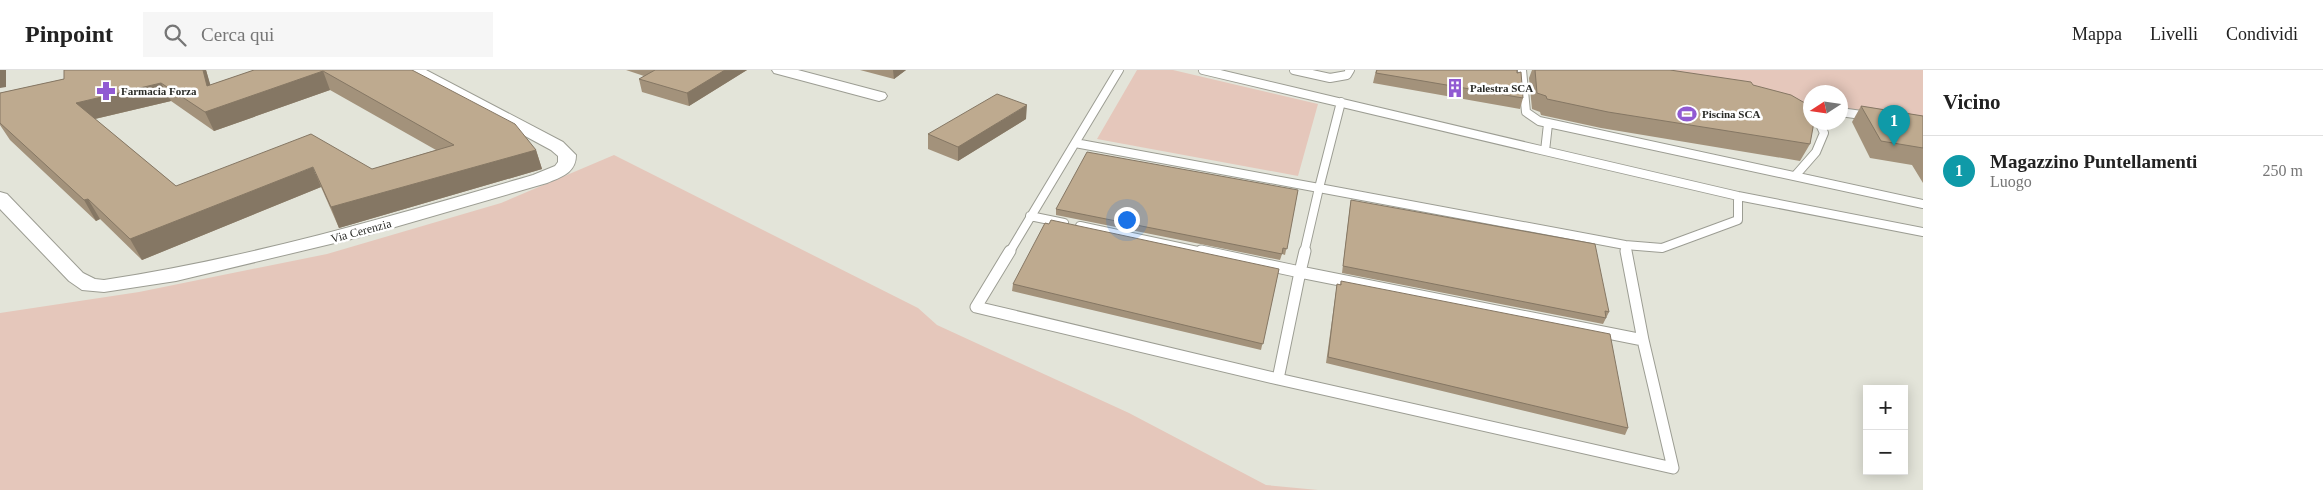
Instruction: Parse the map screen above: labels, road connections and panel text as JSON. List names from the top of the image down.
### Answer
{
  "streets": {
    "street": ["Via Cerenzia"]
  },
  "places": {
    "building": ["Palestra SCA"],
    "pharmacy": ["Farmacia Forza"],
    "sports": ["Piscina SCA"]
  },
  "north": "left",
  "page": {
    "header": "Pinpoint",
    "search": "Cerca qui",
    "nav": ["Mappa", "Livelli", "Condividi"],
    "heading": "Vicino",
    "pins": "1",
    "list": [
      {
        "mark": "1",
        "name": "Magazzino Puntellamenti",
        "note": "Luogo",
        "value": "250 m"
      }
    ],
    "map_buttons": ["+", "−"]
  }
}
